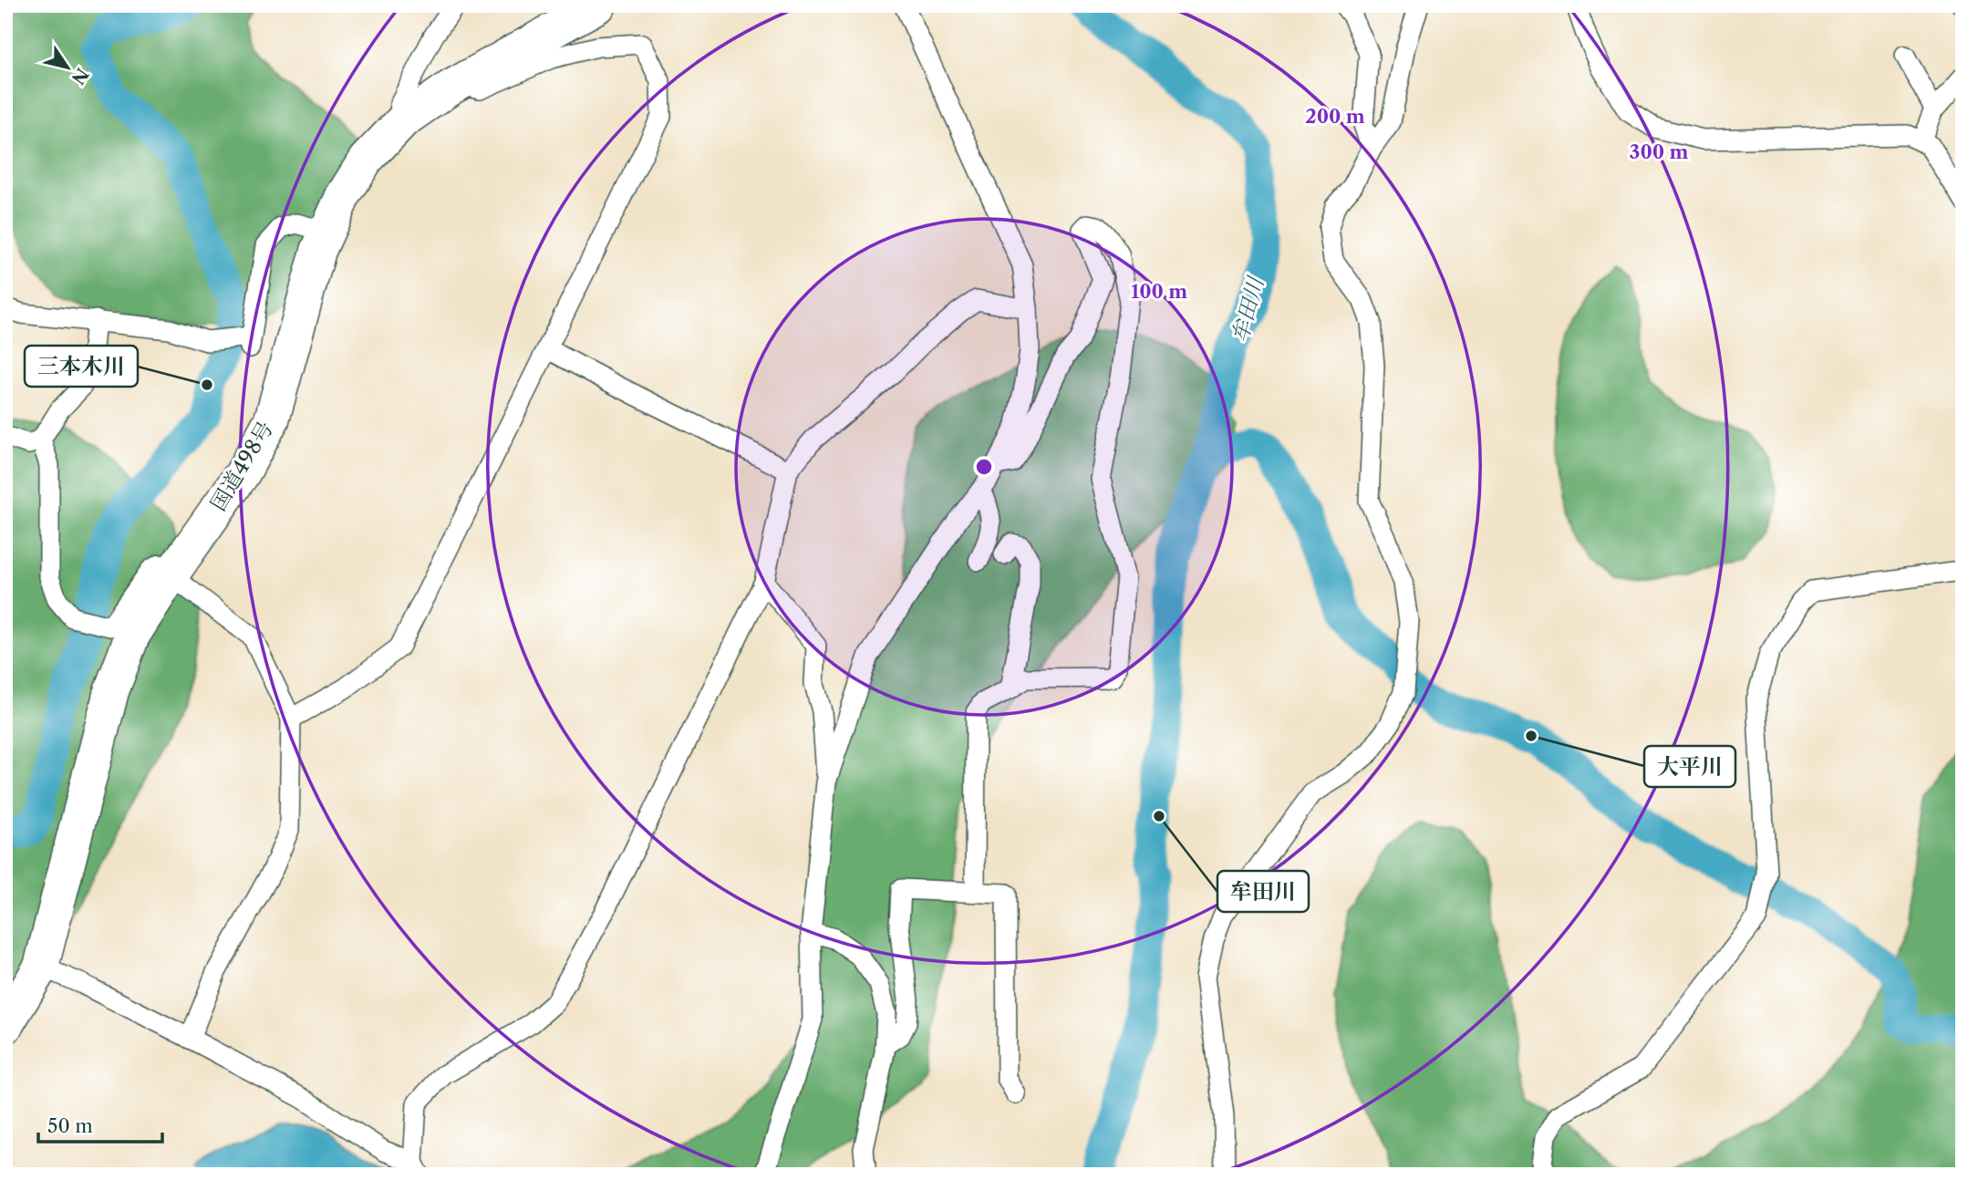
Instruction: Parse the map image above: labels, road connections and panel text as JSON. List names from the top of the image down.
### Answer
{
  "streets": {
    "highway": ["国道498号"]
  },
  "water": ["牟田川"],
  "places": ["三本木川", "大平川", "牟田川"],
  "scale_bar": "50 m",
  "north": "bottom right",
  "rings": ["200 m", "300 m", "100 m"]
}
